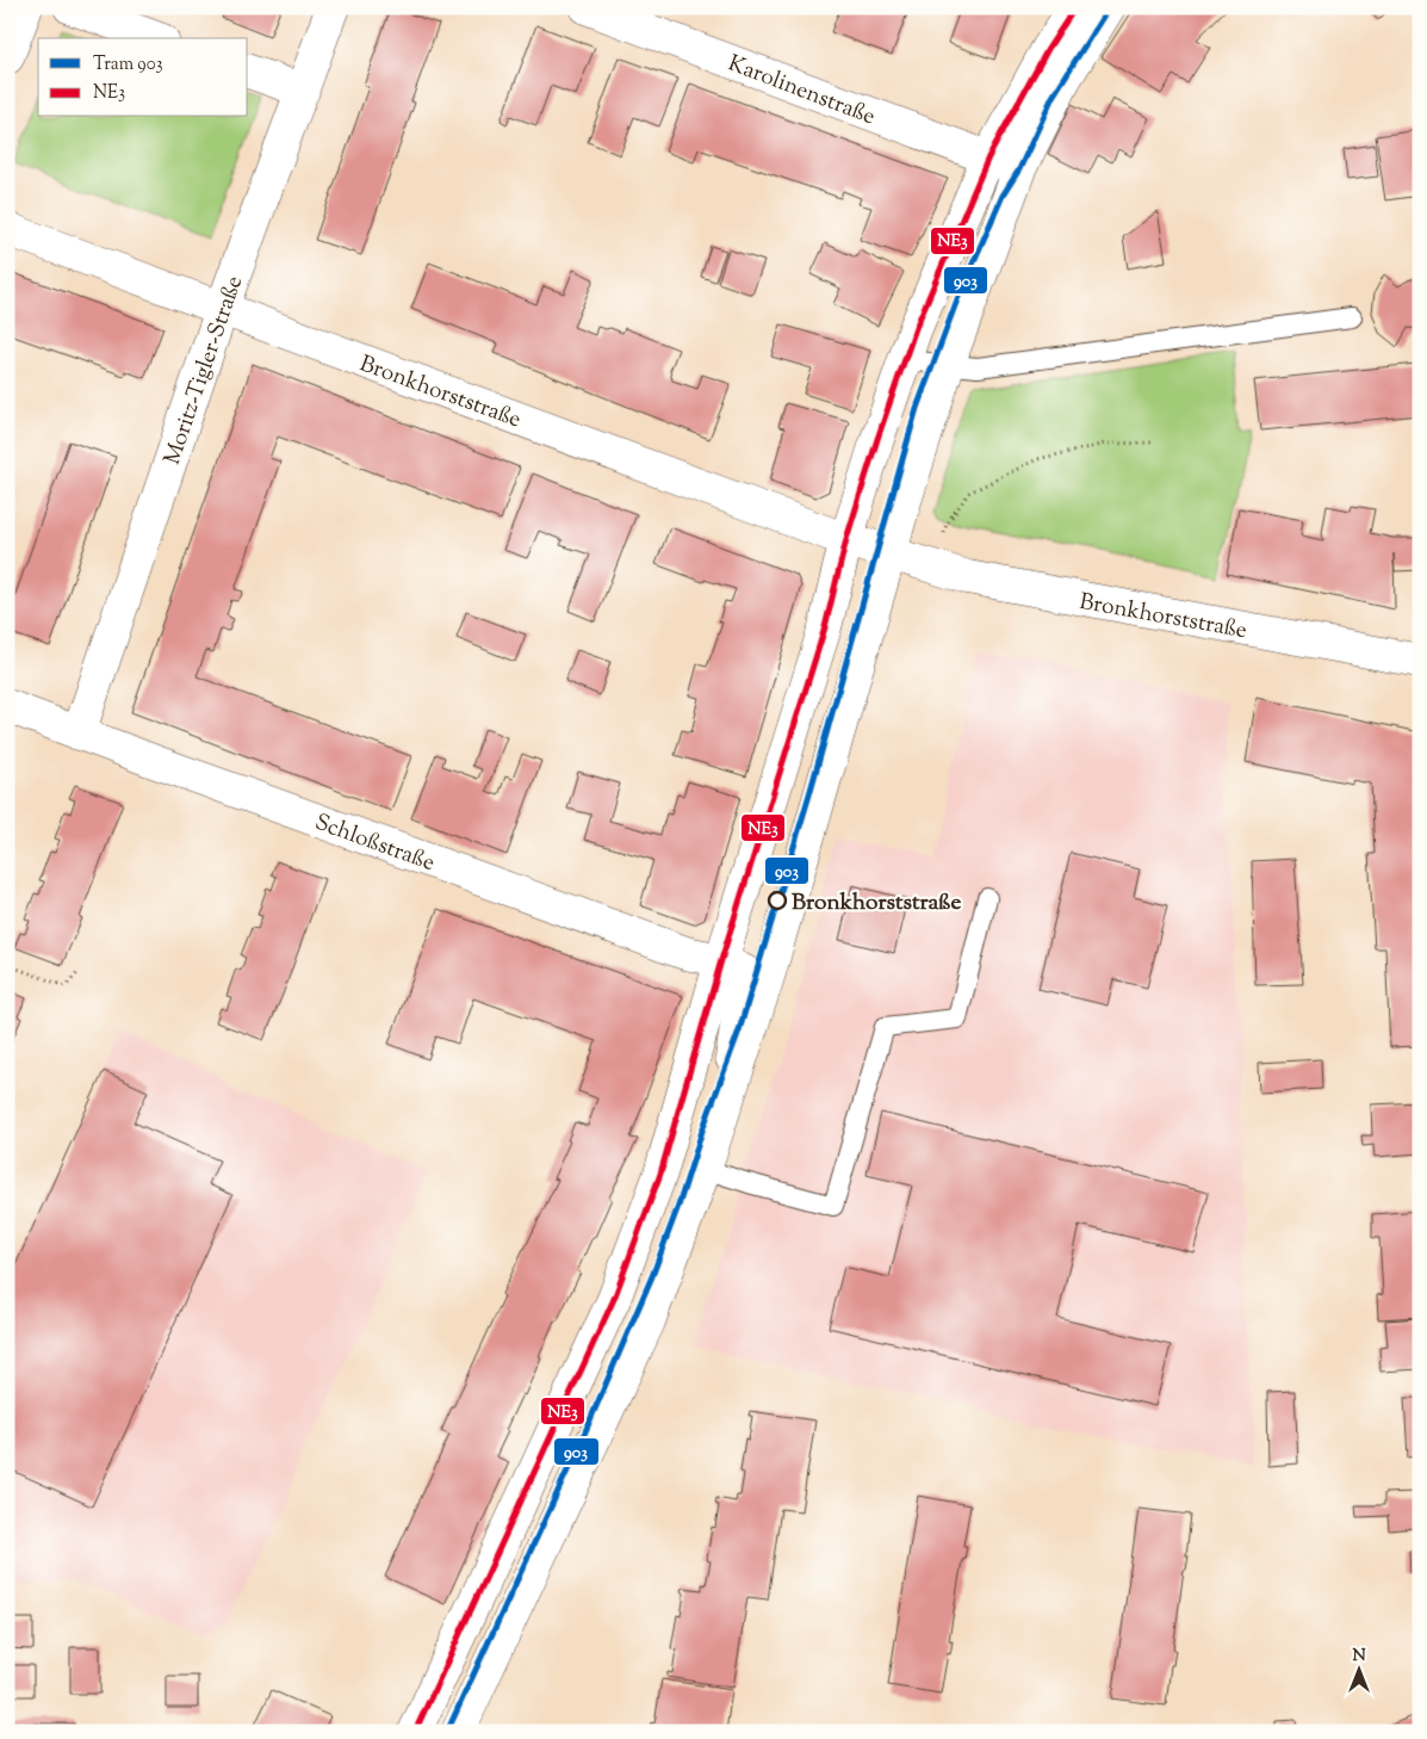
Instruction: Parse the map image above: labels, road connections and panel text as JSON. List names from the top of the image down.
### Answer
{
  "streets": {
    "street": [
      "Karolinenstraße",
      "Moritz-Tigler-Straße",
      "Bronkhorststraße",
      "Schloßstraße"
    ]
  },
  "crossings": [
    ["Moritz-Tigler-Straße", "Bronkhorststraße"],
    ["Moritz-Tigler-Straße", "Schloßstraße"]
  ],
  "places": ["Bronkhorststraße"],
  "lines": ["tram line 903", "transit line NE3"],
  "legend": ["Tram 903", "NE3"],
  "north": "top"
}
